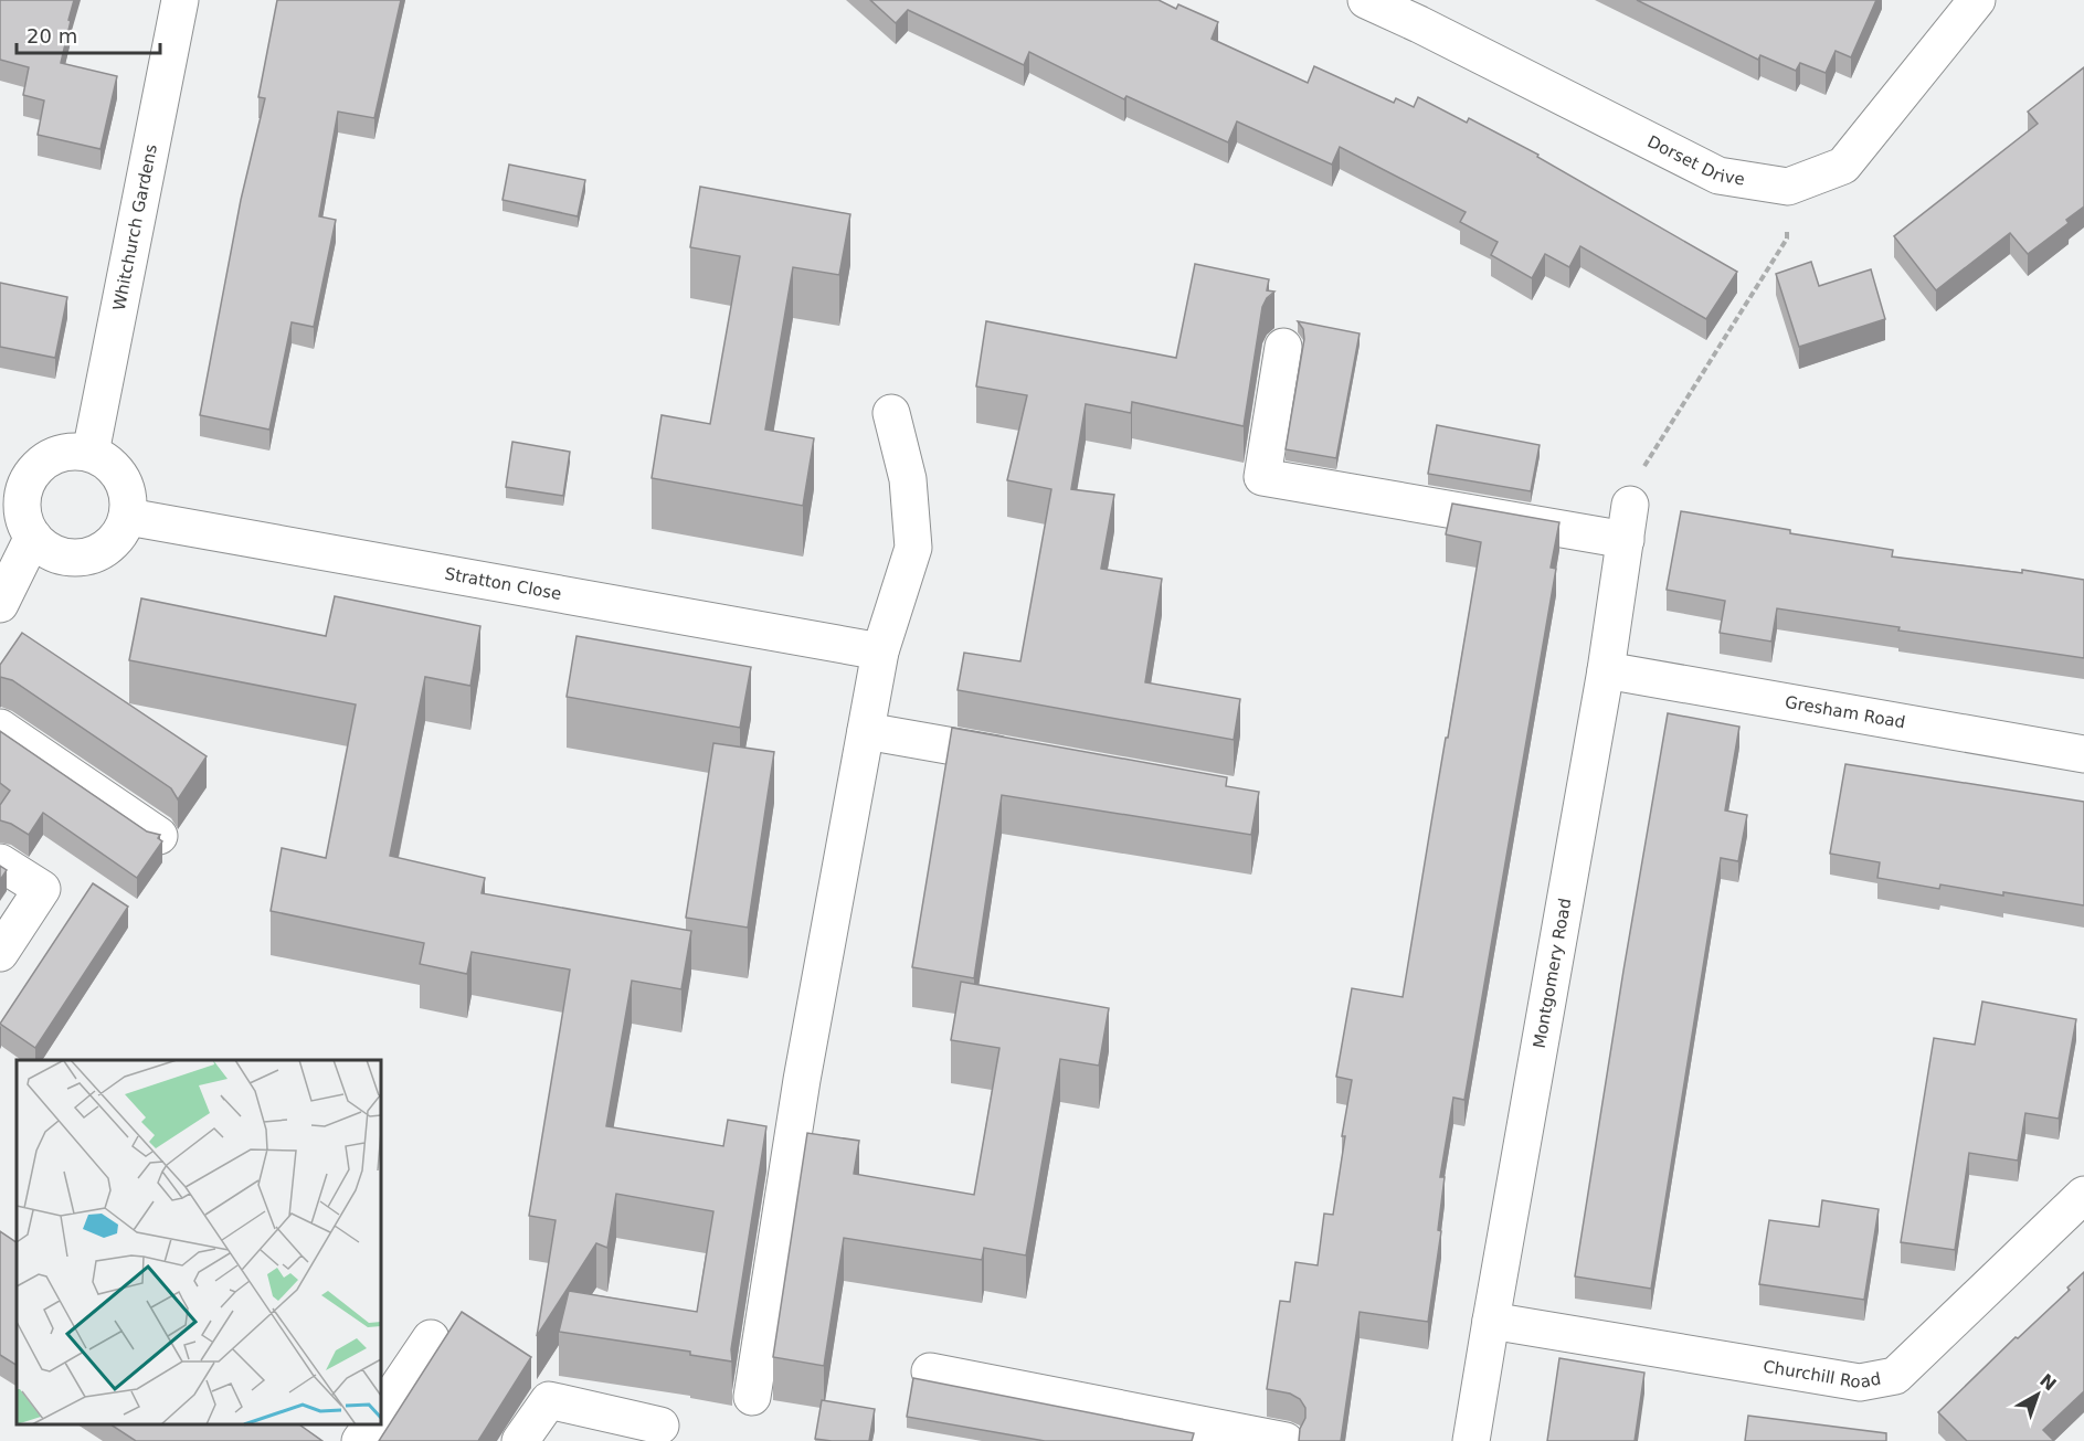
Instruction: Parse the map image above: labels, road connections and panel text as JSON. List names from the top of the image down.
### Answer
{
  "streets": {
    "street": [
      "Dorset Drive",
      "Whitchurch Gardens",
      "Stratton Close",
      "Gresham Road",
      "Montgomery Road",
      "Churchill Road"
    ]
  },
  "crossings": [
    ["Whitchurch Gardens", "Stratton Close"],
    ["Gresham Road", "Montgomery Road"],
    ["Montgomery Road", "Churchill Road"]
  ],
  "scale_bar": "20 m",
  "north": "top right"
}
